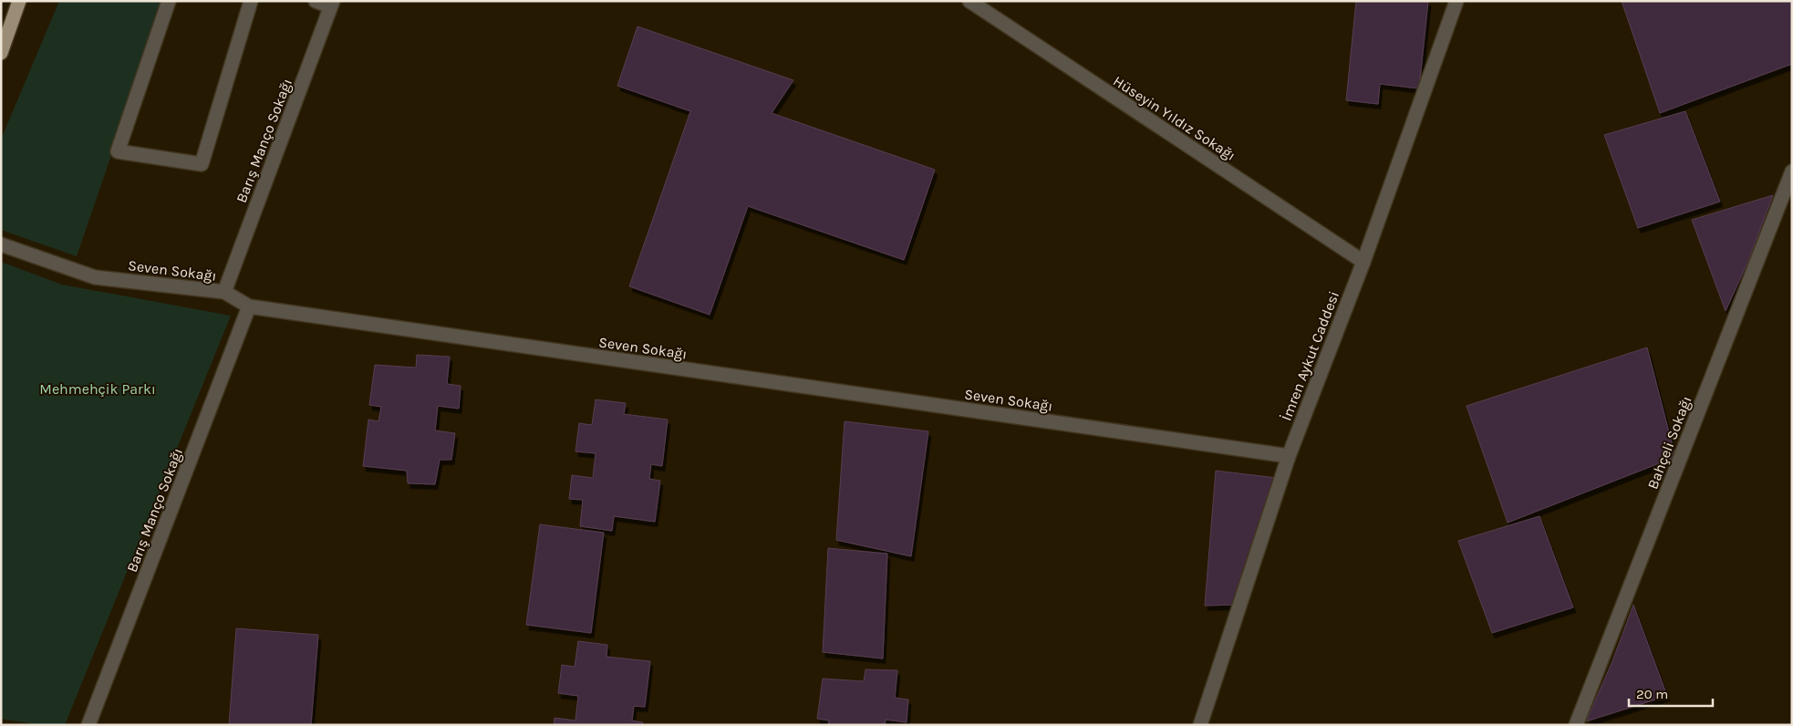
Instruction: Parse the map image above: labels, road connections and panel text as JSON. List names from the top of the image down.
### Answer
{
  "streets": {
    "street": [
      "Hüseyin Yıldız Sokağı",
      "Barış Manço Sokağı",
      "Seven Sokağı",
      "İmren Aykut Caddesi",
      "Bahçeli Sokağı"
    ]
  },
  "crossings": [
    ["Hüseyin Yıldız Sokağı", "İmren Aykut Caddesi"],
    ["Barış Manço Sokağı", "Seven Sokağı"],
    ["Seven Sokağı", "İmren Aykut Caddesi"]
  ],
  "parks": ["Mehmehçik Parkı"],
  "scale_bar": "20 m"
}
